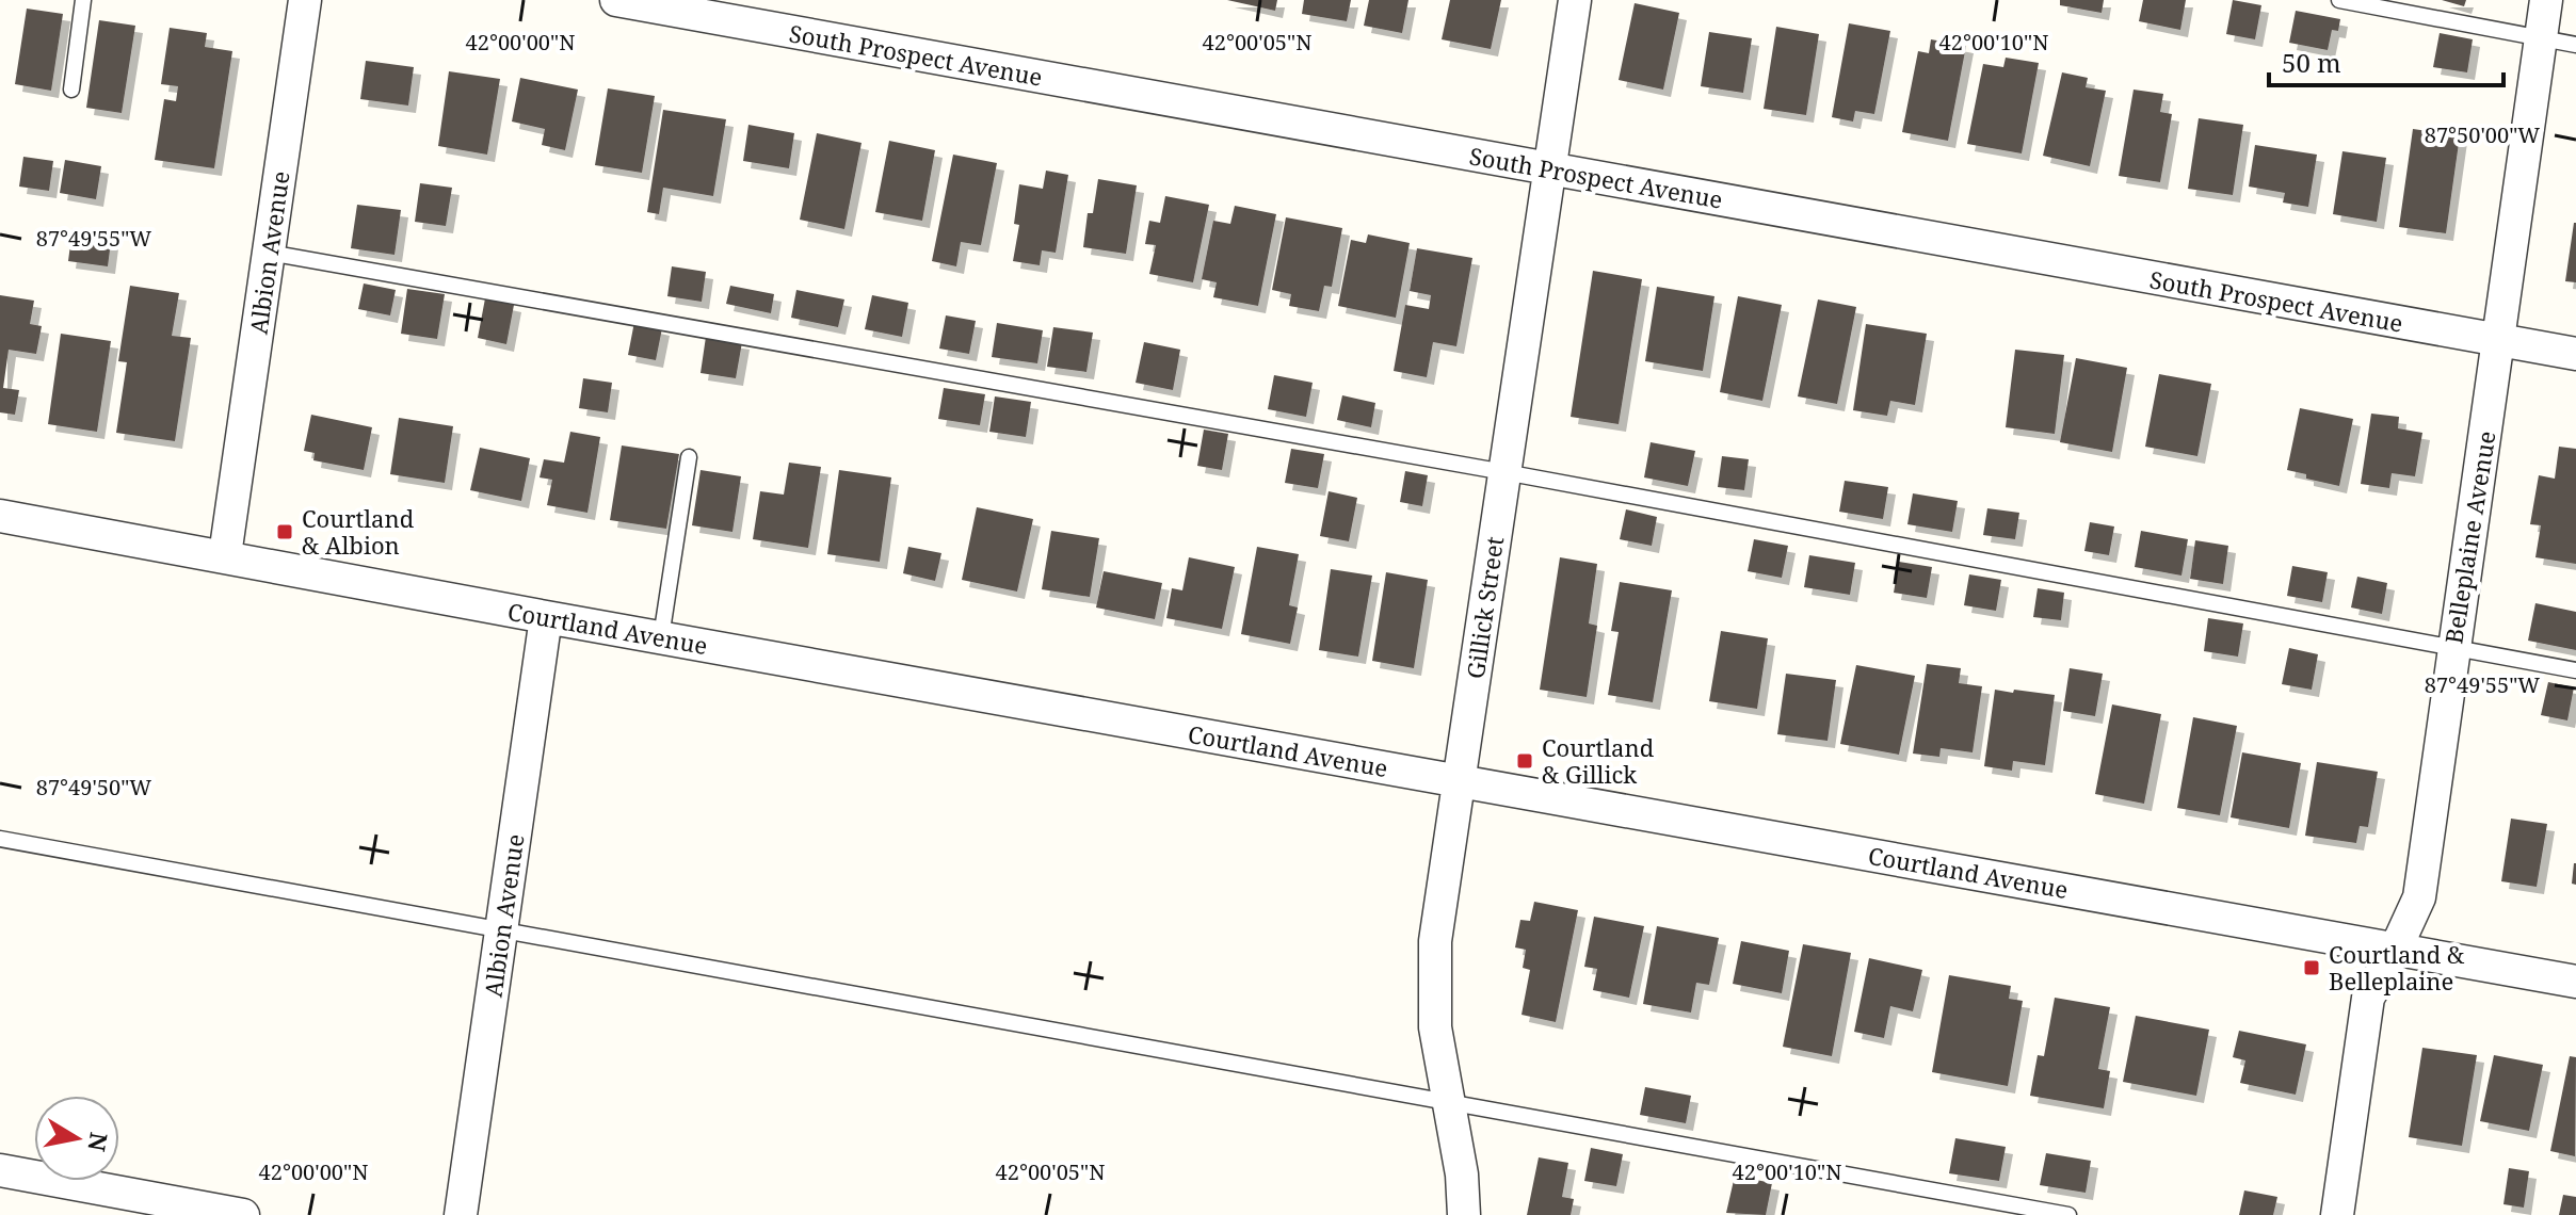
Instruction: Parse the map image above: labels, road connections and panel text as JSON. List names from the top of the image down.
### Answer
{
  "streets": {
    "street": [
      "South Prospect Avenue",
      "Albion Avenue",
      "Belleplaine Avenue",
      "Gillick Street",
      "Courtland Avenue"
    ]
  },
  "crossings": [
    ["South Prospect Avenue", "Belleplaine Avenue"],
    ["South Prospect Avenue", "Gillick Street"],
    ["Albion Avenue", "Courtland Avenue"],
    ["Belleplaine Avenue", "Courtland Avenue"],
    ["Gillick Street", "Courtland Avenue"]
  ],
  "places": {
    "transit": ["Courtland & Albion", "Courtland & Gillick", "Courtland & Belleplaine"]
  },
  "scale_bar": "50 m",
  "north": "right",
  "coordinates": [
    "42°00'00\"N",
    "42°00'05\"N",
    "42°00'10\"N",
    "87°50'00\"W",
    "87°49'55\"W",
    "87°49'50\"W"
  ]
}
